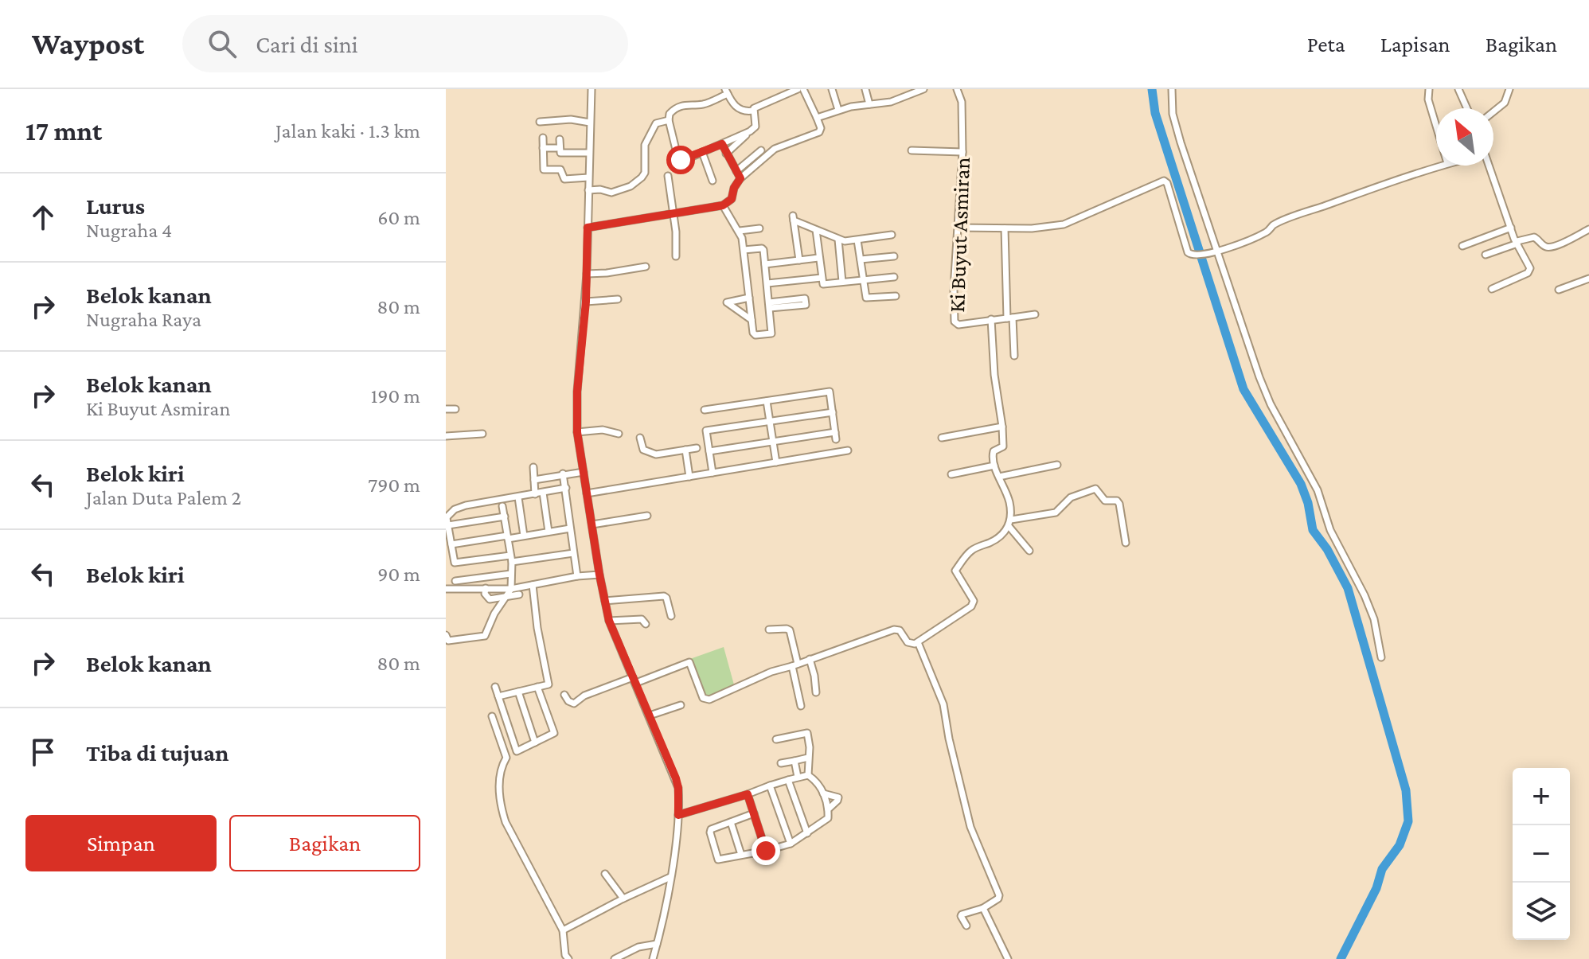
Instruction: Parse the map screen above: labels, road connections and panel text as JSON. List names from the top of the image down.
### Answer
{
  "streets": {
    "street": ["Ki Buyut Asmiran"]
  },
  "north": "top left",
  "page": {
    "header": "Waypost",
    "search": "Cari di sini",
    "nav": ["Peta", "Lapisan", "Bagikan"],
    "heading": ["17 mnt", "Jalan kaki · 1.3 km"],
    "list": [
      ["Lurus", "Nugraha 4", "60 m"],
      ["Belok kanan", "Nugraha Raya", "80 m"],
      ["Belok kanan", "Ki Buyut Asmiran", "190 m"],
      ["Belok kiri", "Jalan Duta Palem 2", "790 m"],
      ["Belok kiri", "90 m"],
      ["Belok kanan", "80 m"],
      "Tiba di tujuan"
    ],
    "map_buttons": ["+", "−"],
    "buttons": ["Simpan", "Bagikan"]
  }
}
